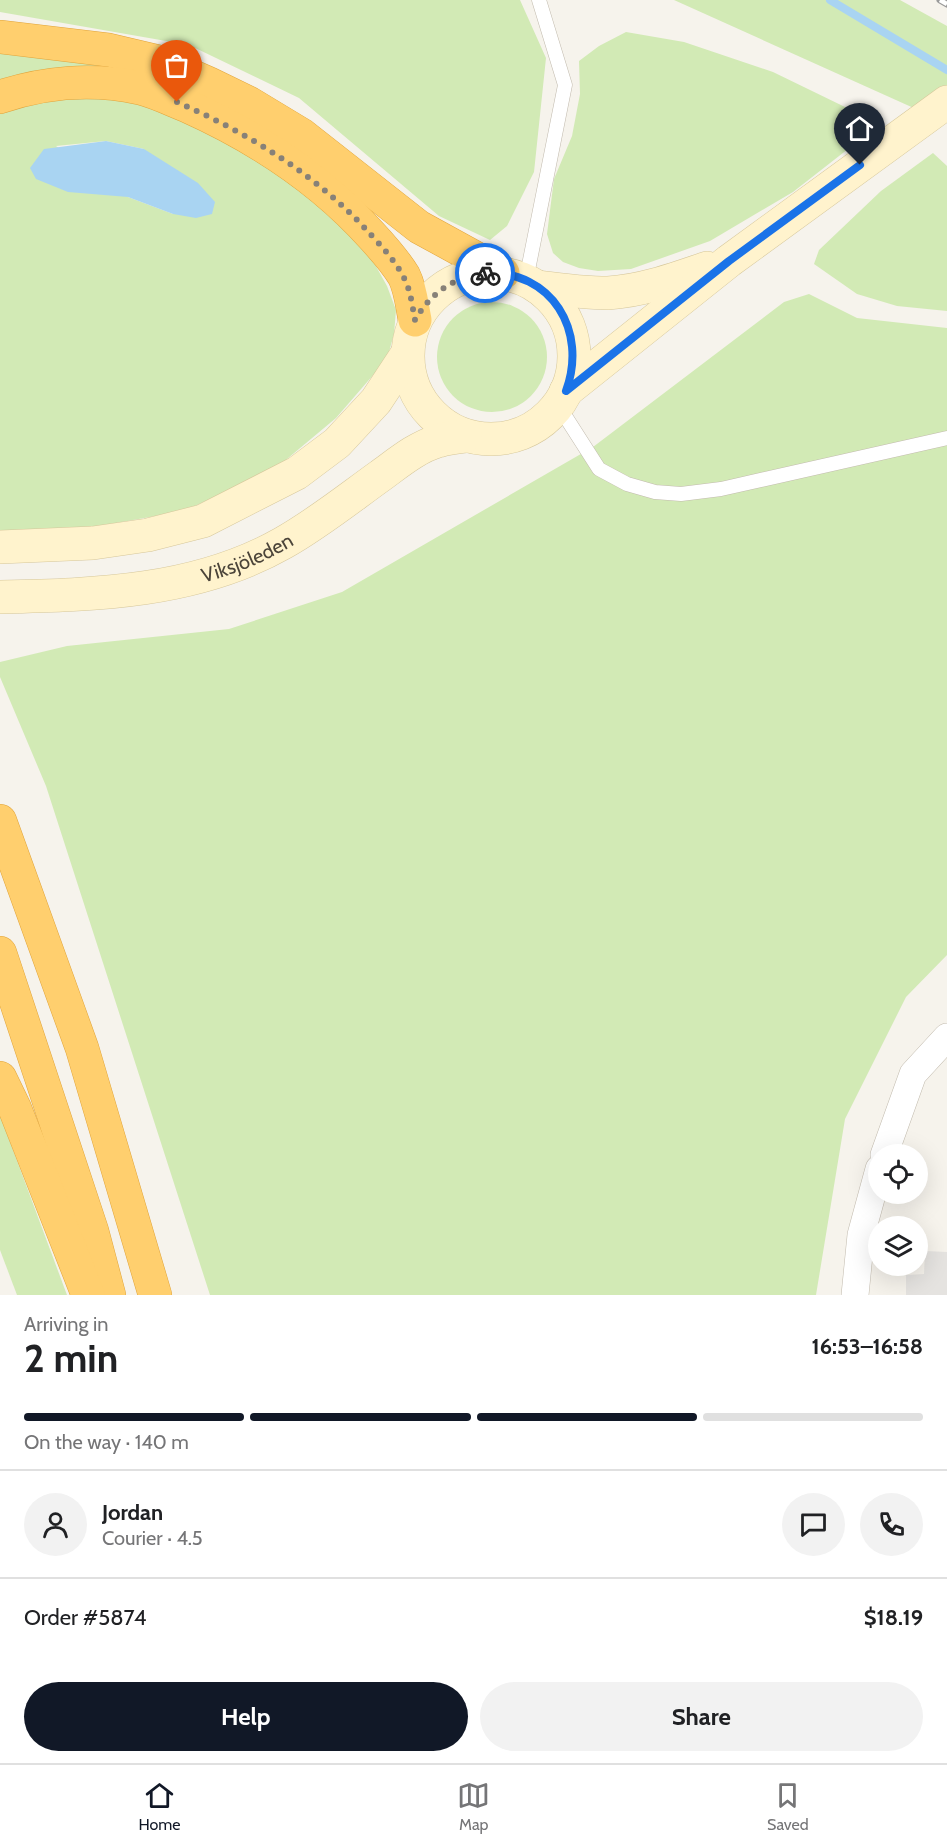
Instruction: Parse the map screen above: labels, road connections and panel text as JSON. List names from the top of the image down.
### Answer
{
  "streets": {
    "main road": ["Viksjöleden"]
  },
  "page": {
    "heading": ["2 min", "Arriving in", "16:53–16:58"],
    "panel": [
      "Jordan",
      "Courier · 4.5",
      "Order #5874",
      "$18.19"
    ],
    "bar": "On the way · 140 m",
    "buttons": ["Help", "Share"],
    "tabs": ["Home", "Map", "Saved"]
  }
}
